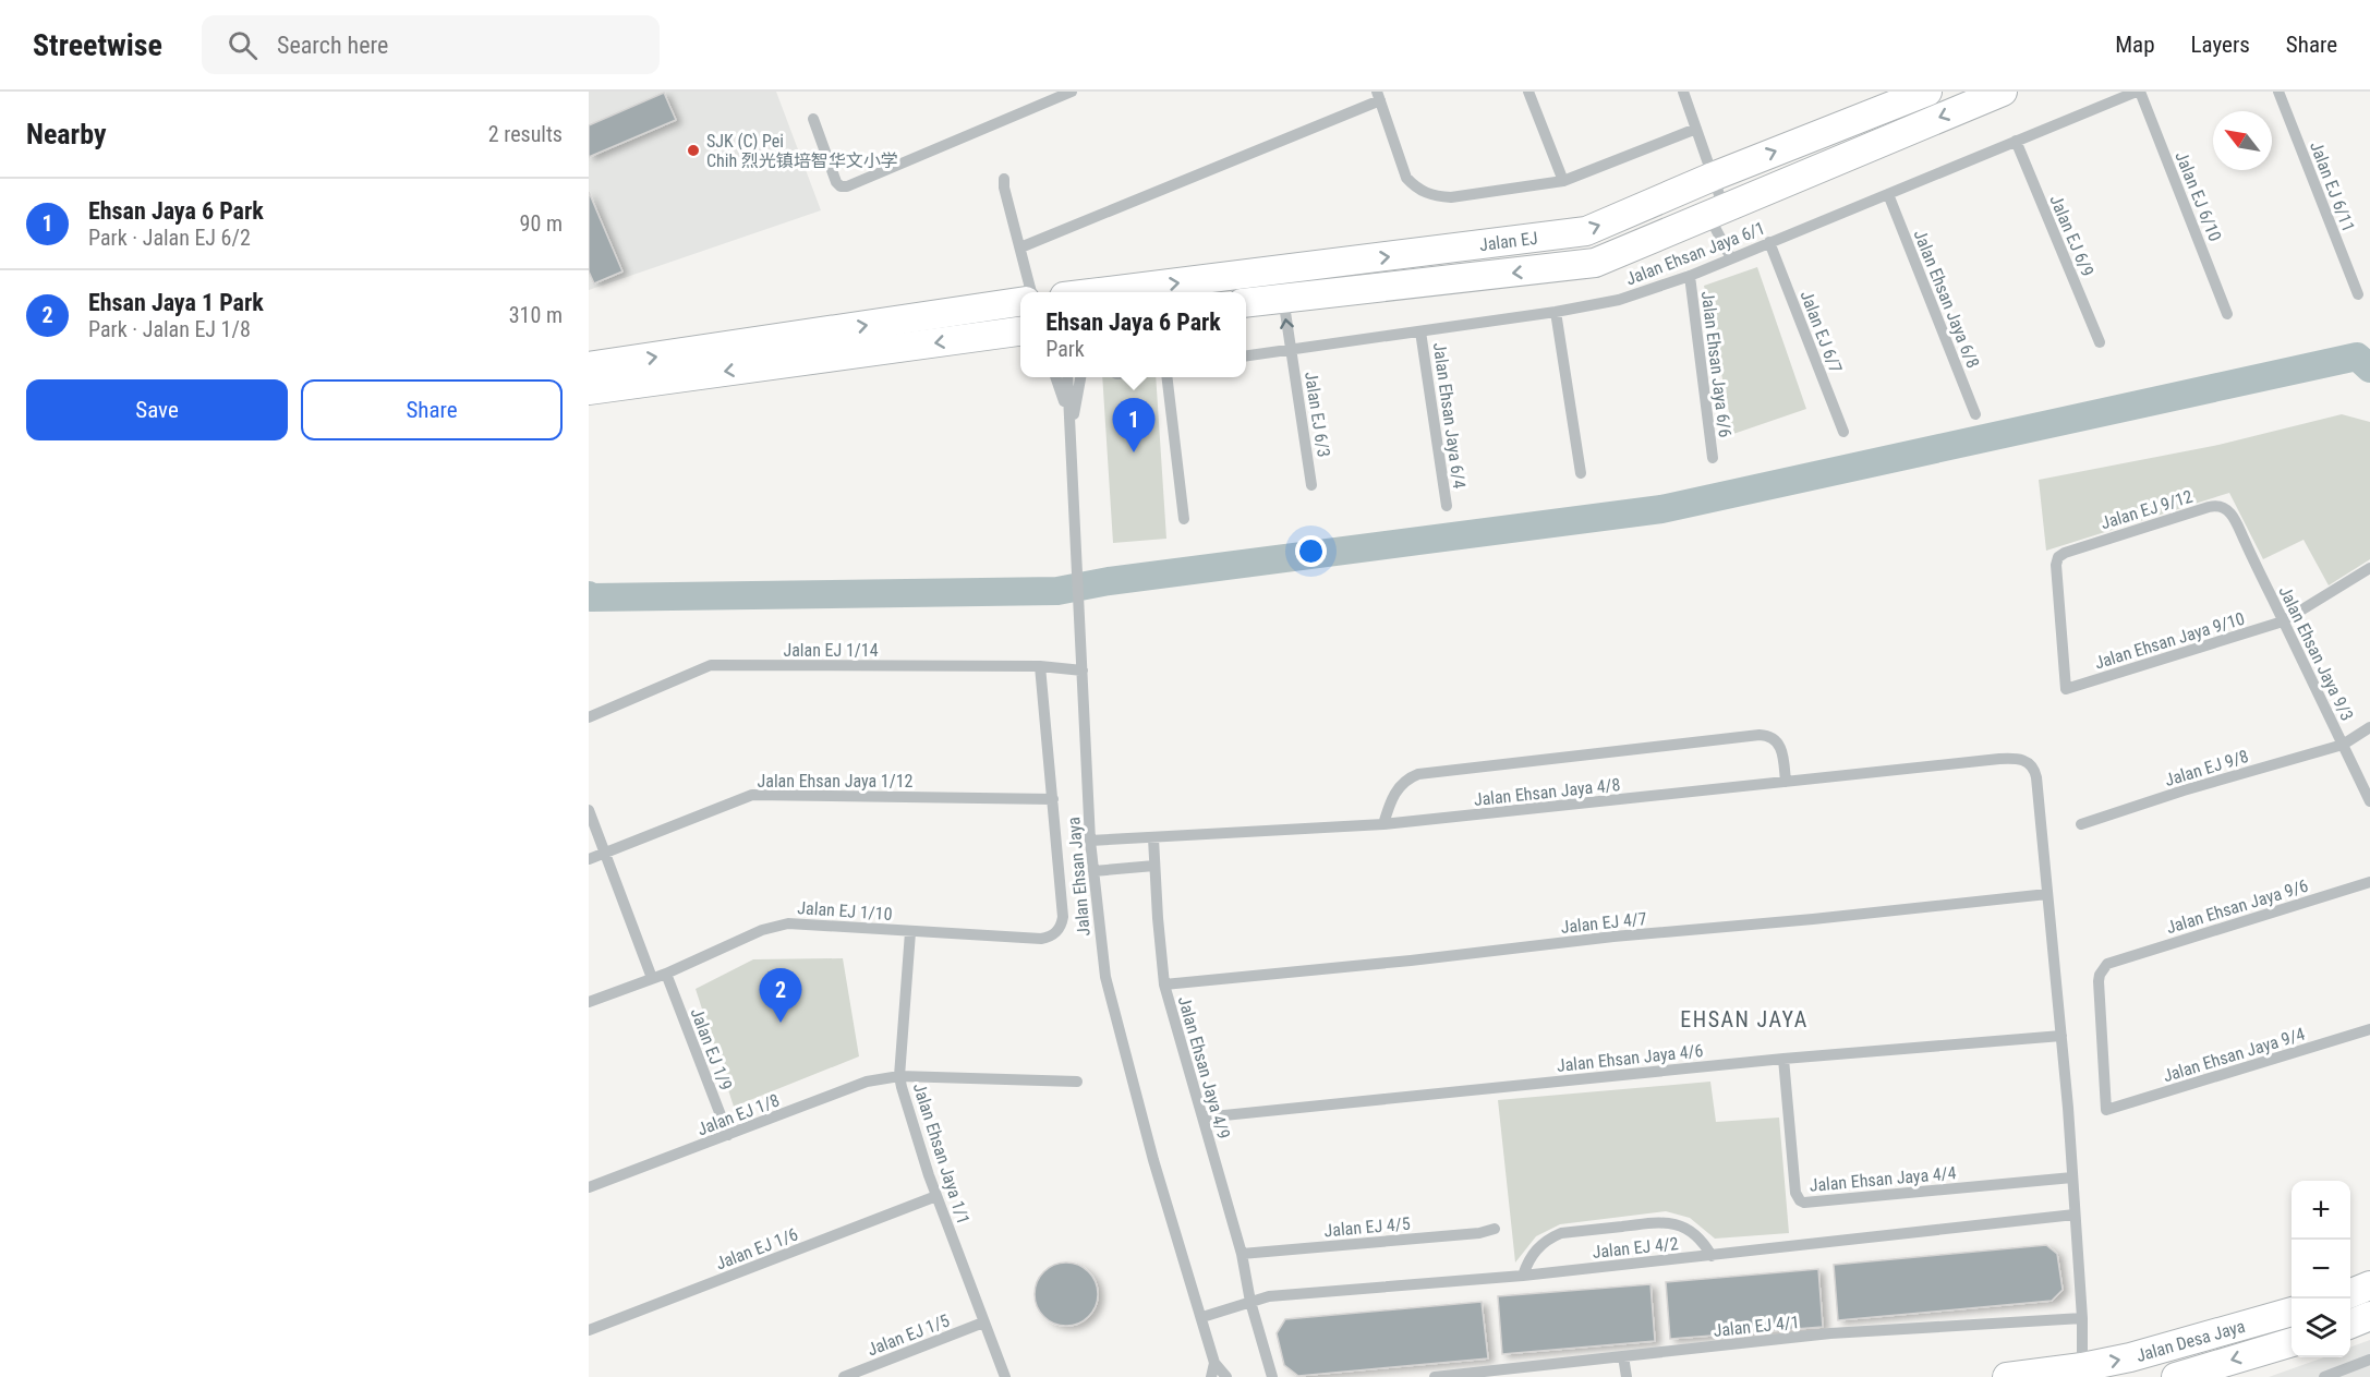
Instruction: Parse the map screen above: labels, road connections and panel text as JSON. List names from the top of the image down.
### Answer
{
  "streets": {
    "main road": ["Jalan EJ", "Jalan Desa Jaya"],
    "street": [
      "Jalan EJ 6/11",
      "Jalan EJ 6/10",
      "Jalan EJ 6/9",
      "Jalan Ehsan Jaya 6/1",
      "Jalan Ehsan Jaya 6/8",
      "Jalan EJ 6/7",
      "Jalan Ehsan Jaya 6/6",
      "Jalan EJ 6/3",
      "Jalan Ehsan Jaya 6/4",
      "Jalan EJ 9/12",
      "Jalan Ehsan Jaya 9/10",
      "Jalan EJ 1/14",
      "Jalan Ehsan Jaya 9/3",
      "Jalan EJ 9/8",
      "Jalan Ehsan Jaya 1/12",
      "Jalan Ehsan Jaya 4/8",
      "Jalan Ehsan Jaya",
      "Jalan Ehsan Jaya 9/6",
      "Jalan EJ 1/10",
      "Jalan EJ 4/7",
      "Jalan EJ 1/9",
      "Jalan Ehsan Jaya 9/4",
      "Jalan Ehsan Jaya 4/6",
      "Jalan Ehsan Jaya 4/9",
      "Jalan EJ 1/8",
      "Jalan Ehsan Jaya 1/1",
      "Jalan Ehsan Jaya 4/4",
      "Jalan EJ 4/5",
      "Jalan EJ 4/2",
      "Jalan EJ 1/6",
      "Jalan EJ 4/1",
      "Jalan EJ 1/5"
    ]
  },
  "crossings": [
    ["Jalan EJ 6/10", "Jalan Ehsan Jaya 6/1"],
    ["Jalan EJ 6/9", "Jalan Ehsan Jaya 6/1"],
    ["Jalan EJ", "Jalan EJ 6/3"],
    ["Jalan Ehsan Jaya 6/1", "Jalan Ehsan Jaya 6/8"],
    ["Jalan Ehsan Jaya 6/1", "Jalan EJ 6/7"],
    ["Jalan Ehsan Jaya 6/1", "Jalan Ehsan Jaya 6/6"],
    ["Jalan Ehsan Jaya 6/1", "Jalan EJ 6/3"],
    ["Jalan Ehsan Jaya 6/1", "Jalan Ehsan Jaya 6/4"],
    ["Jalan EJ 9/12", "Jalan Ehsan Jaya 9/10"],
    ["Jalan EJ 9/12", "Jalan Ehsan Jaya 9/3"],
    ["Jalan Ehsan Jaya 9/10", "Jalan Ehsan Jaya 9/3"],
    ["Jalan EJ 1/14", "Jalan Ehsan Jaya"],
    ["Jalan Ehsan Jaya 9/3", "Jalan EJ 9/8"],
    ["Jalan Ehsan Jaya 1/12", "Jalan EJ 1/10"],
    ["Jalan Ehsan Jaya 4/8", "Jalan Ehsan Jaya"],
    ["Jalan Ehsan Jaya 4/8", "Jalan EJ 4/7"],
    ["Jalan Ehsan Jaya 4/8", "Jalan Ehsan Jaya 4/9"],
    ["Jalan Ehsan Jaya", "Jalan EJ 4/2"],
    ["Jalan Ehsan Jaya 9/6", "Jalan Ehsan Jaya 9/4"],
    ["Jalan EJ 1/10", "Jalan EJ 1/9"],
    ["Jalan EJ 1/10", "Jalan Ehsan Jaya 1/1"],
    ["Jalan EJ 4/7", "Jalan Ehsan Jaya 4/9"],
    ["Jalan EJ 1/9", "Jalan EJ 1/8"],
    ["Jalan Ehsan Jaya 4/6", "Jalan Ehsan Jaya 4/9"],
    ["Jalan Ehsan Jaya 4/6", "Jalan Ehsan Jaya 4/4"],
    ["Jalan Ehsan Jaya 4/9", "Jalan EJ 4/5"],
    ["Jalan Ehsan Jaya 4/9", "Jalan EJ 4/2"],
    ["Jalan EJ 1/8", "Jalan Ehsan Jaya 1/1"],
    ["Jalan Ehsan Jaya 1/1", "Jalan EJ 1/6"],
    ["Jalan Ehsan Jaya 1/1", "Jalan EJ 1/5"]
  ],
  "districts": ["EHSAN JAYA"],
  "places": ["SJK (C) Pei Chih 烈光镇培智华文小学"],
  "north": "top left",
  "page": {
    "header": "Streetwise",
    "search": "Search here",
    "nav": ["Map", "Layers", "Share"],
    "heading": ["Nearby", "2 results"],
    "list": [
      {
        "mark": "1",
        "name": "Ehsan Jaya 6 Park",
        "note": "Park · Jalan EJ 6/2",
        "value": "90 m"
      },
      {
        "mark": "2",
        "name": "Ehsan Jaya 1 Park",
        "note": "Park · Jalan EJ 1/8",
        "value": "310 m"
      }
    ],
    "popup": ["Ehsan Jaya 6 Park", "Park"],
    "buttons": ["Save", "Share"],
    "pins": ["1", "2"],
    "map_buttons": ["+", "−"]
  }
}
